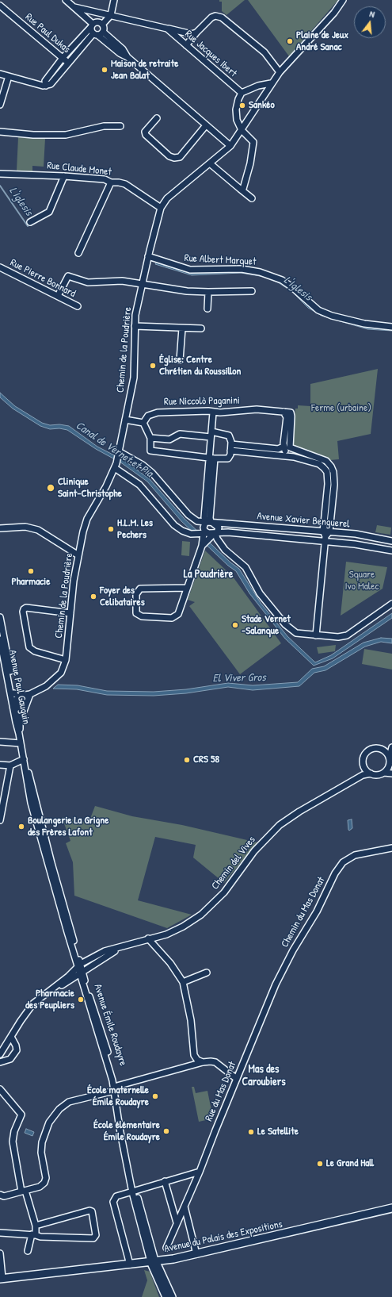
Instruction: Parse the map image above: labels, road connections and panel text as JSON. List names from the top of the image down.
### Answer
{
  "streets": {
    "main road": ["Avenue Émile Roudayre", "Avenue du Palais des Expositions"],
    "street": [
      "Rue Paul Dukas",
      "Rue Jacques Ibert",
      "Rue Claude Monet",
      "Rue Albert Marquet",
      "Rue Pierre Bonnard",
      "Chemin de la Poudrière",
      "Rue Niccolò Paganini",
      "Avenue Xavier Benguerel",
      "Avenue Paul Gauguin",
      "Chemin del Vives",
      "Chemin du Mas Donat",
      "Rue du Mas Donat"
    ]
  },
  "crossings": [
    ["Rue Claude Monet", "Chemin de la Poudrière"],
    ["Rue Albert Marquet", "Chemin de la Poudrière"],
    ["Chemin de la Poudrière", "Avenue Xavier Benguerel"],
    ["Chemin de la Poudrière", "Avenue Paul Gauguin"],
    ["Avenue Paul Gauguin", "Avenue Émile Roudayre"],
    ["Chemin del Vives", "Avenue Émile Roudayre"],
    ["Chemin du Mas Donat", "Rue du Mas Donat"],
    ["Avenue Émile Roudayre", "Avenue du Palais des Expositions"]
  ],
  "districts": ["La Poudrière", "Mas des Caroubiers"],
  "water": ["L'Iglesis", "Canal de Vernet et Pia", "El Viver Gros"],
  "parks": ["Ferme (urbaine)", "Square Ivo Malec"],
  "places": [
    "Plaine de Jeux André Sanac",
    "Maison de retraite Jean Balat",
    "Sankéo",
    "Église: Centre Chrétien du Roussillon",
    "Clinique Saint-Christophe",
    "H.L.M. Les Pechers",
    "Pharmacie",
    "Foyer des Celibataires",
    "Stade Vernet -Salanque",
    "CRS 58",
    "Boulangerie La Grigne des Frères Lafont",
    "Pharmacie des Peupliers",
    "École maternelle Émile Roudayre",
    "École élémentaire Émile Roudayre",
    "Le Satellite",
    "Le Grand Hall"
  ],
  "north": "top"
}
